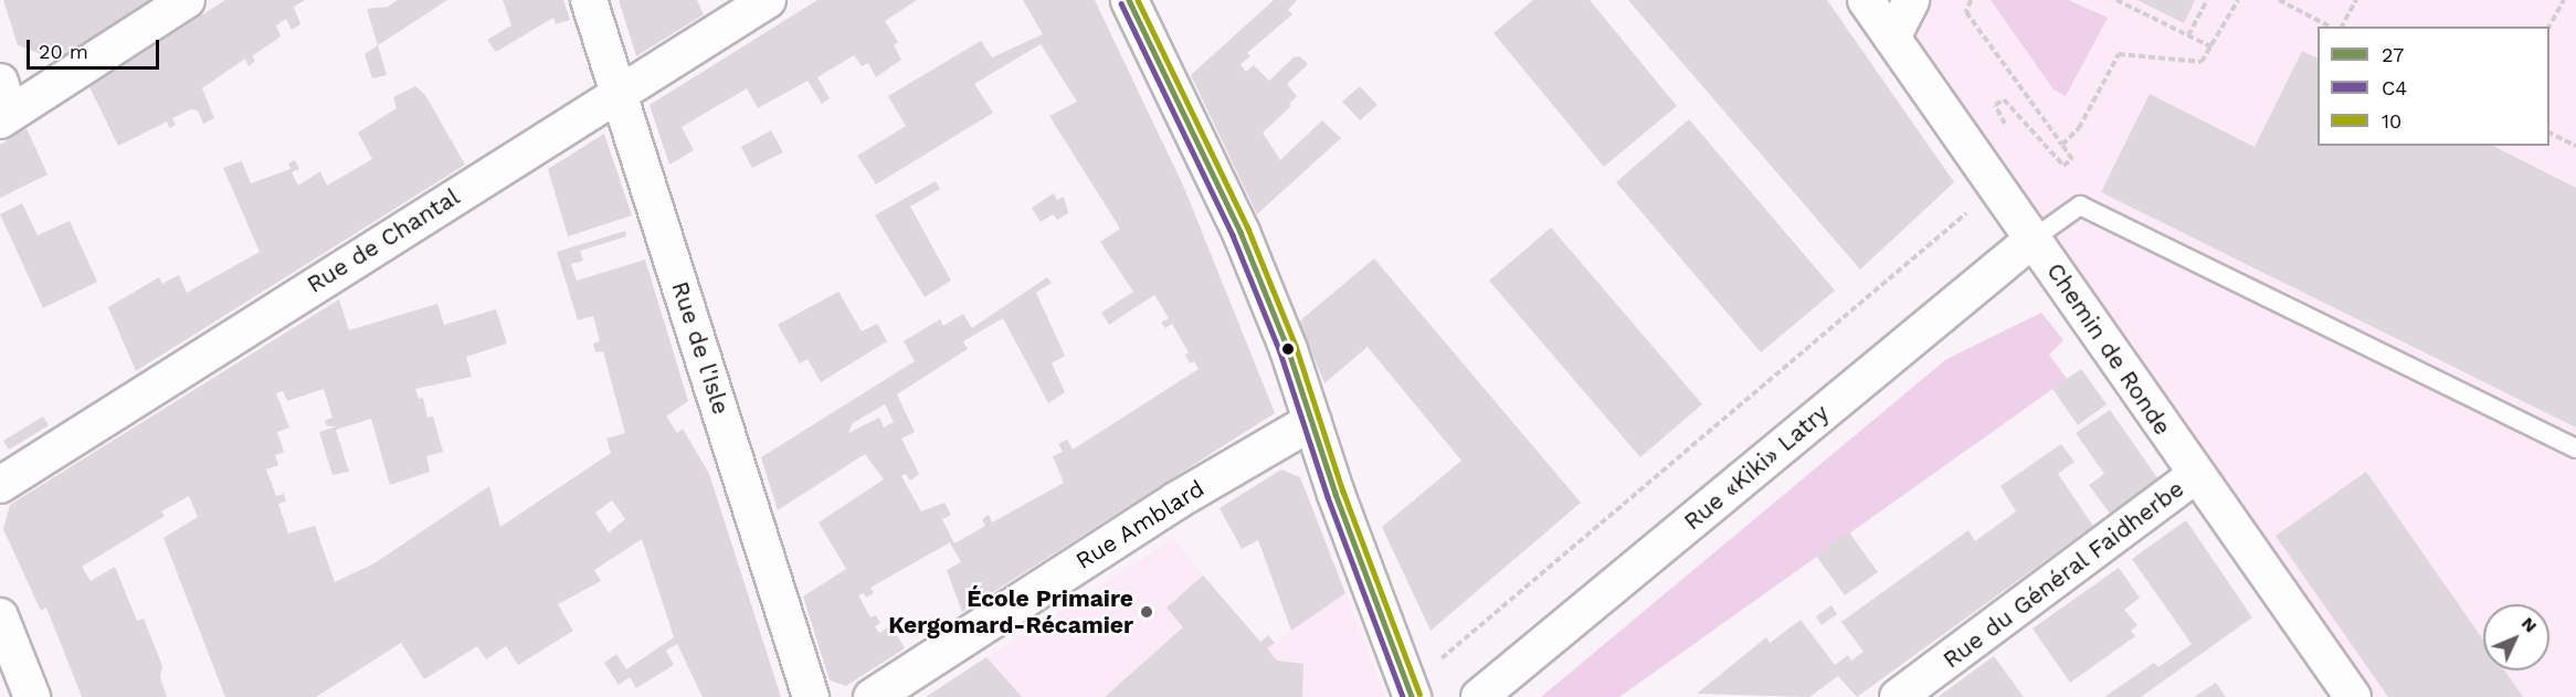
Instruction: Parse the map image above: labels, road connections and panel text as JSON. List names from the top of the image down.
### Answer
{
  "streets": {
    "main road": ["Rue Amblard"],
    "street": [
      "Rue de Chantal",
      "Rue de l'Isle",
      "Chemin de Ronde",
      "Rue «Kiki» Latry",
      "Rue du Général Faidherbe"
    ]
  },
  "crossings": [
    ["Rue de Chantal", "Rue de l'Isle"],
    ["Chemin de Ronde", "Rue «Kiki» Latry"],
    ["Chemin de Ronde", "Rue du Général Faidherbe"]
  ],
  "places": ["École Primaire Kergomard-Récamier"],
  "lines": ["transit line 27", "transit line 10", "transit line C4"],
  "legend": ["27", "C4", "10"],
  "scale_bar": "20 m",
  "north": "top right"
}
